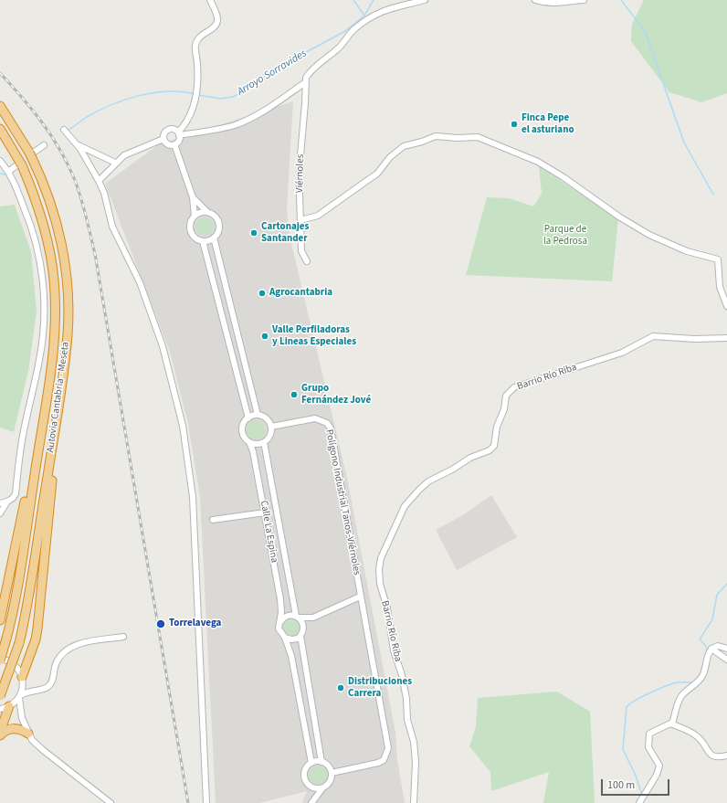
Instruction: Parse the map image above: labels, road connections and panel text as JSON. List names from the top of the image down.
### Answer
{
  "streets": {
    "highway": ["Autovía Cantabria - Meseta"],
    "street": [
      "Viérnoles",
      "Barrio Río Riba",
      "Polígono Industrial Tanos-Viérnoles",
      "Calle La Espina"
    ]
  },
  "crossings": [
    ["Polígono Industrial Tanos-Viérnoles", "Calle La Espina"]
  ],
  "water": ["Arroyo Sorravides"],
  "parks": ["Parque de la Pedrosa"],
  "places": [
    "Finca Pepe el asturiano",
    "Cartonajes Santander",
    "Agrocantabria",
    "Valle Perfiladoras y Lineas Especiales",
    "Grupo Fernández Jové",
    "Torrelavega",
    "Distribuciones Carrera"
  ],
  "scale_bar": "100 m"
}
